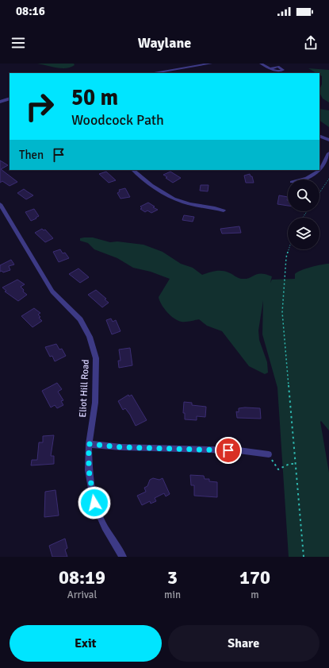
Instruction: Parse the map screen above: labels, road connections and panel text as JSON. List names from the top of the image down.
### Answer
{
  "streets": {
    "street": ["Eliot Hill Road"]
  },
  "page": {
    "status": "08:16",
    "header": "Waylane",
    "turn": ["50 m", "Woodcock Path"],
    "then": "Then",
    "eta": [
      "08:19",
      "Arrival",
      "3",
      "min",
      "170",
      "m"
    ],
    "buttons": ["Exit", "Share"]
  }
}
